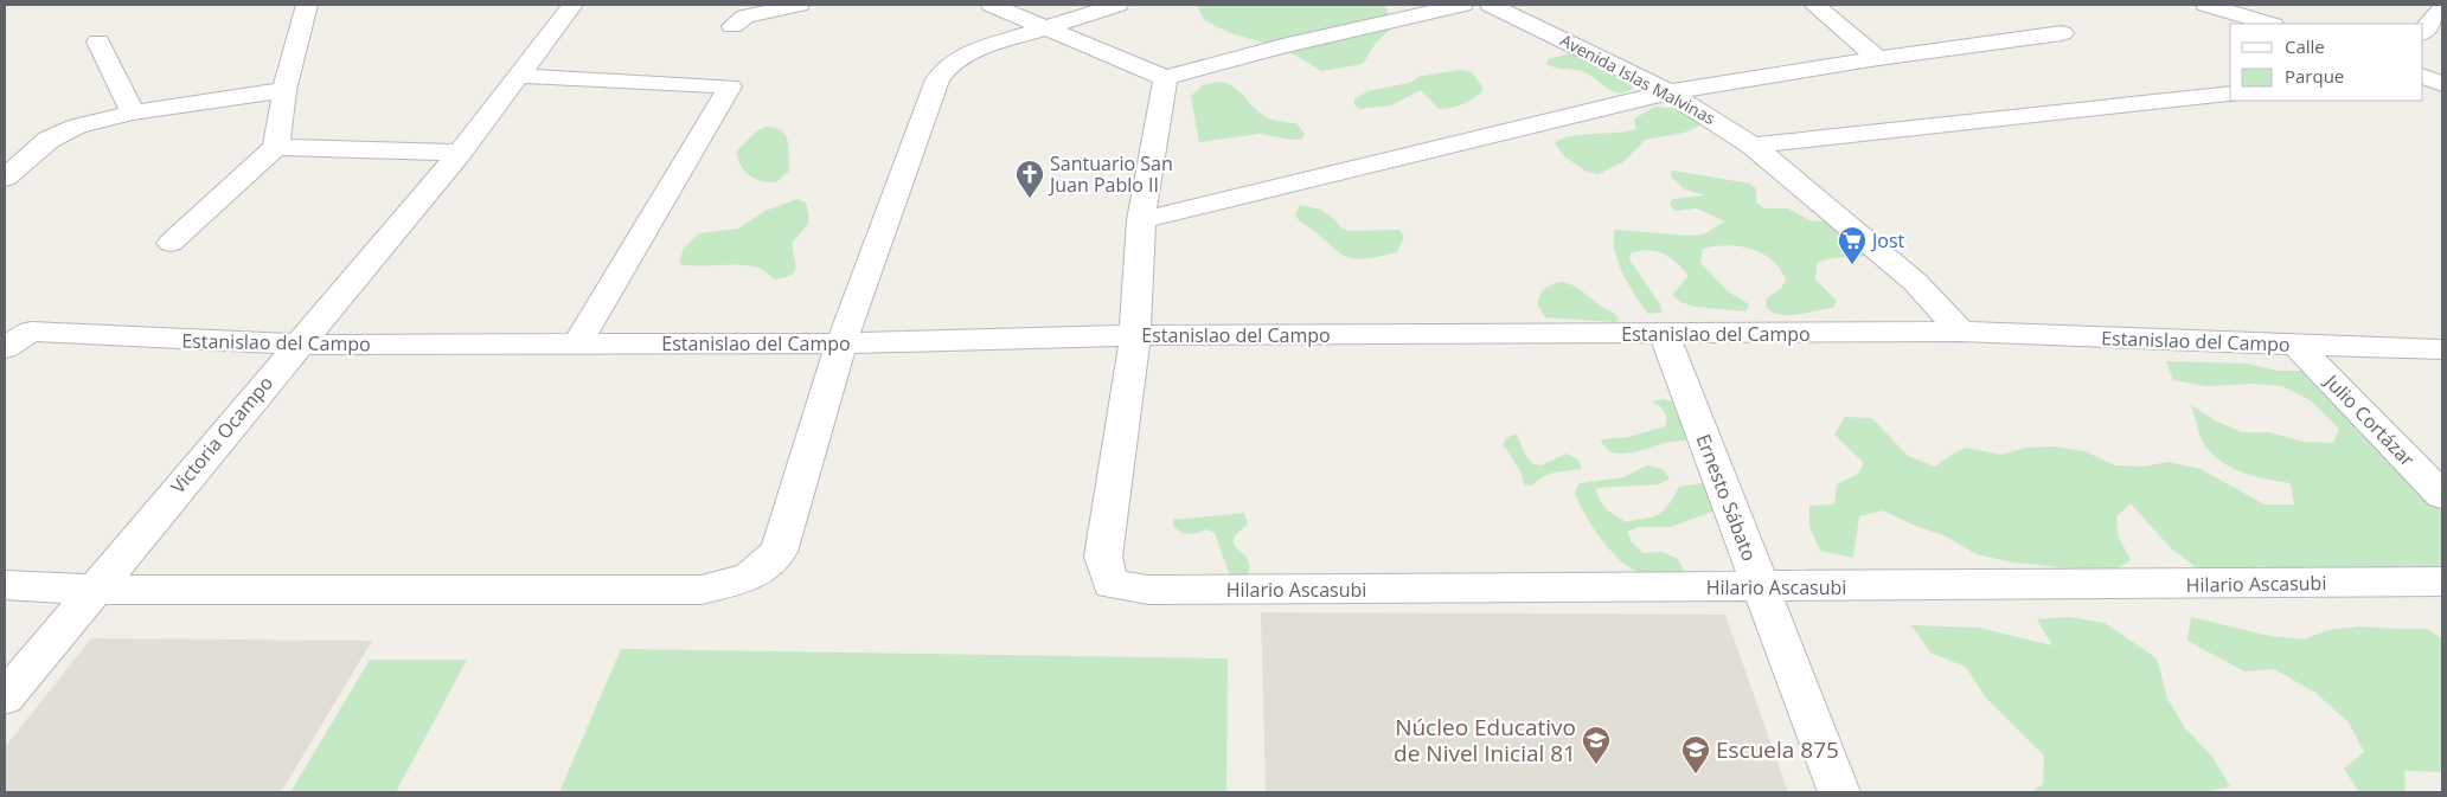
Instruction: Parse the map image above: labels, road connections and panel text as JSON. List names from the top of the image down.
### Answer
{
  "streets": {
    "street": [
      "Avenida Islas Malvinas",
      "Estanislao del Campo",
      "Julio Cortázar",
      "Victoria Ocampo",
      "Ernesto Sábato",
      "Hilario Ascasubi"
    ]
  },
  "crossings": [
    ["Avenida Islas Malvinas", "Estanislao del Campo"],
    ["Estanislao del Campo", "Julio Cortázar"],
    ["Estanislao del Campo", "Victoria Ocampo"],
    ["Estanislao del Campo", "Ernesto Sábato"],
    ["Estanislao del Campo", "Hilario Ascasubi"],
    ["Ernesto Sábato", "Hilario Ascasubi"]
  ],
  "places": {
    "church": ["Santuario San Juan Pablo II"],
    "supermarket": ["Jost"],
    "school or university": ["Núcleo Educativo de Nivel Inicial 81", "Escuela 875"]
  },
  "legend": ["Calle", "Parque"]
}
